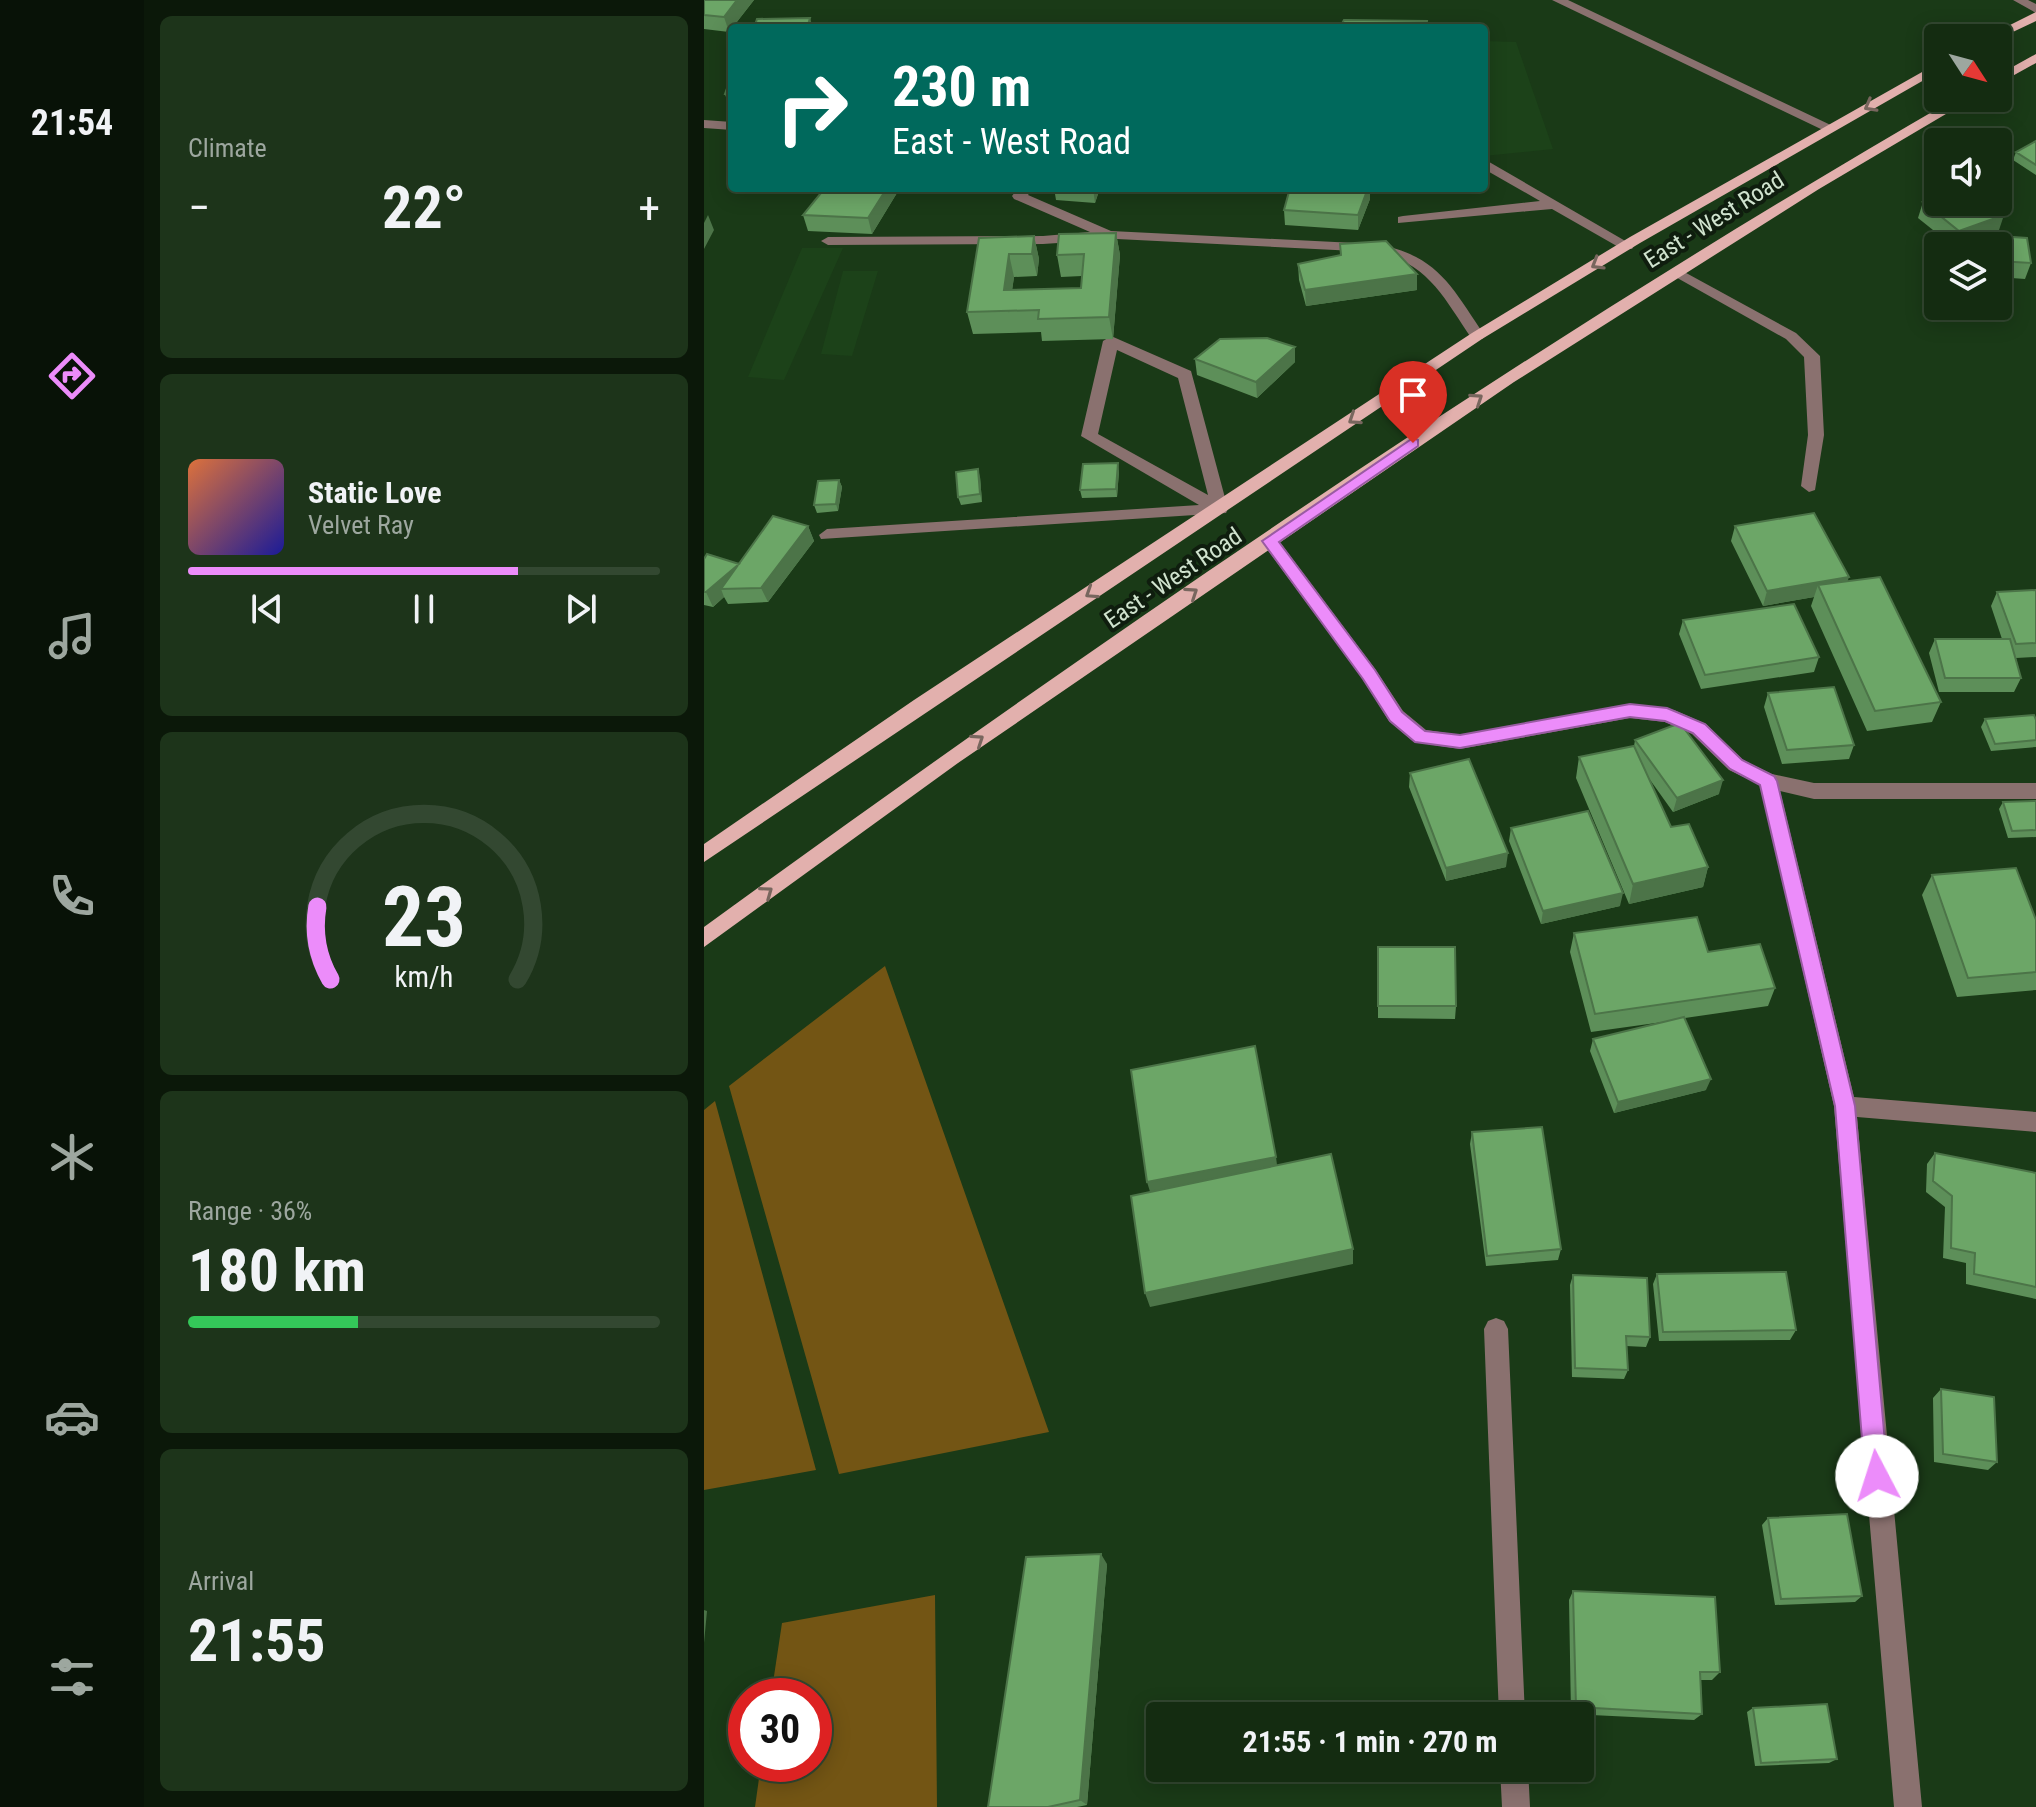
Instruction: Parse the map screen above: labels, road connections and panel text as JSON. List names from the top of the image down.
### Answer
{
  "streets": {
    "main road": ["East - West Road"]
  },
  "north": "bottom right",
  "page": {
    "tabs": "21:54",
    "tile": [
      "Climate",
      ["Range · 36%", "180 km"],
      ["Arrival", "21:55"]
    ],
    "turn": ["230 m", "East - West Road"],
    "heat": ["−", "22°", "+"],
    "song": ["Static Love", "Velvet Ray"],
    "limit": "30",
    "trip": "21:55 · 1 min · 270 m",
    "gauge": ["23", "km/h"]
  }
}
